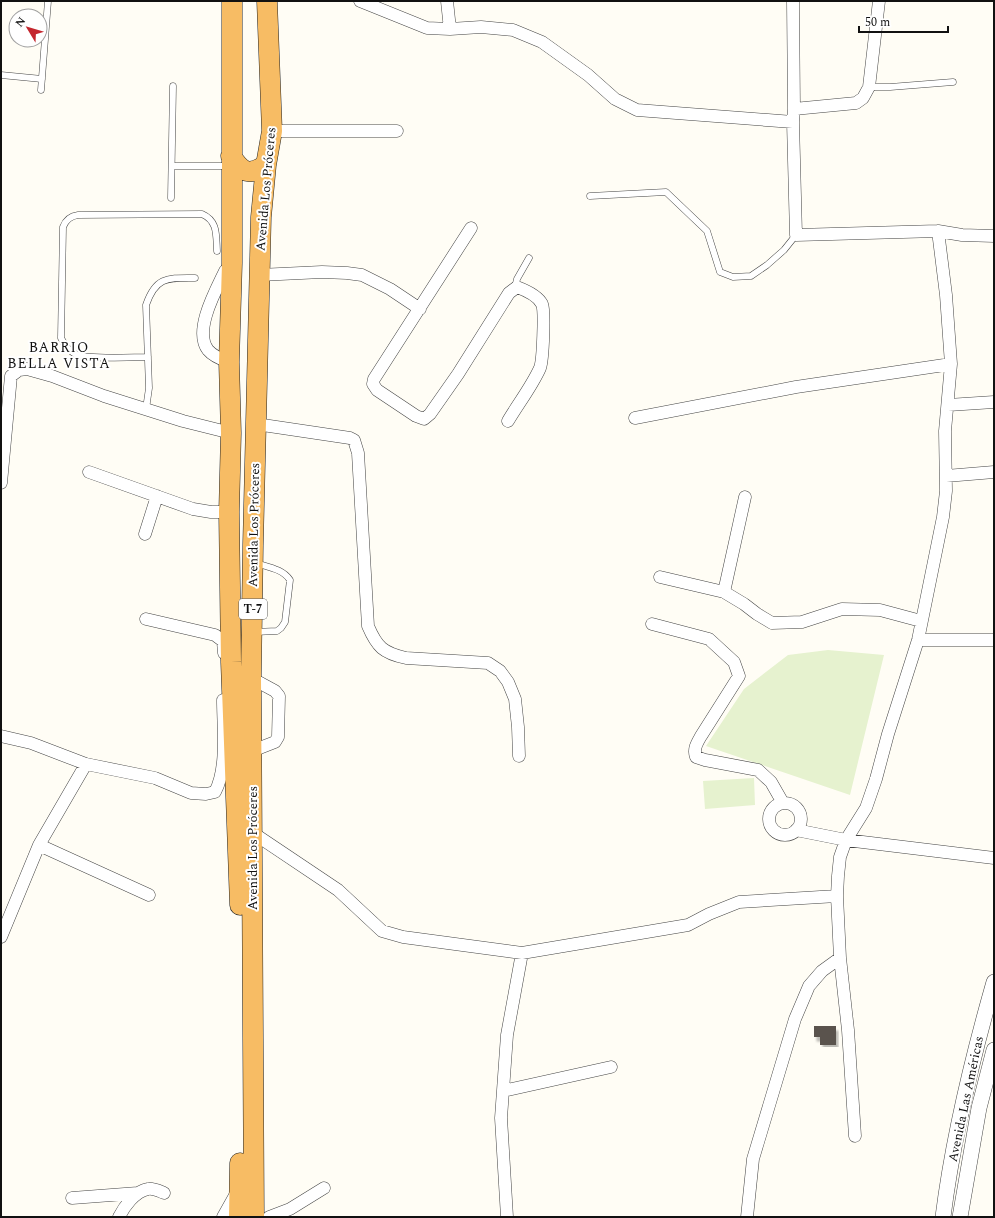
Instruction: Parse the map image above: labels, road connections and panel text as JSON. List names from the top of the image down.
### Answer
{
  "streets": {
    "highway": ["Avenida Los Próceres", "T-7"],
    "street": ["Avenida Las Américas"]
  },
  "districts": ["BARRIO BELLA VISTA"],
  "scale_bar": "50 m",
  "north": "top left"
}
